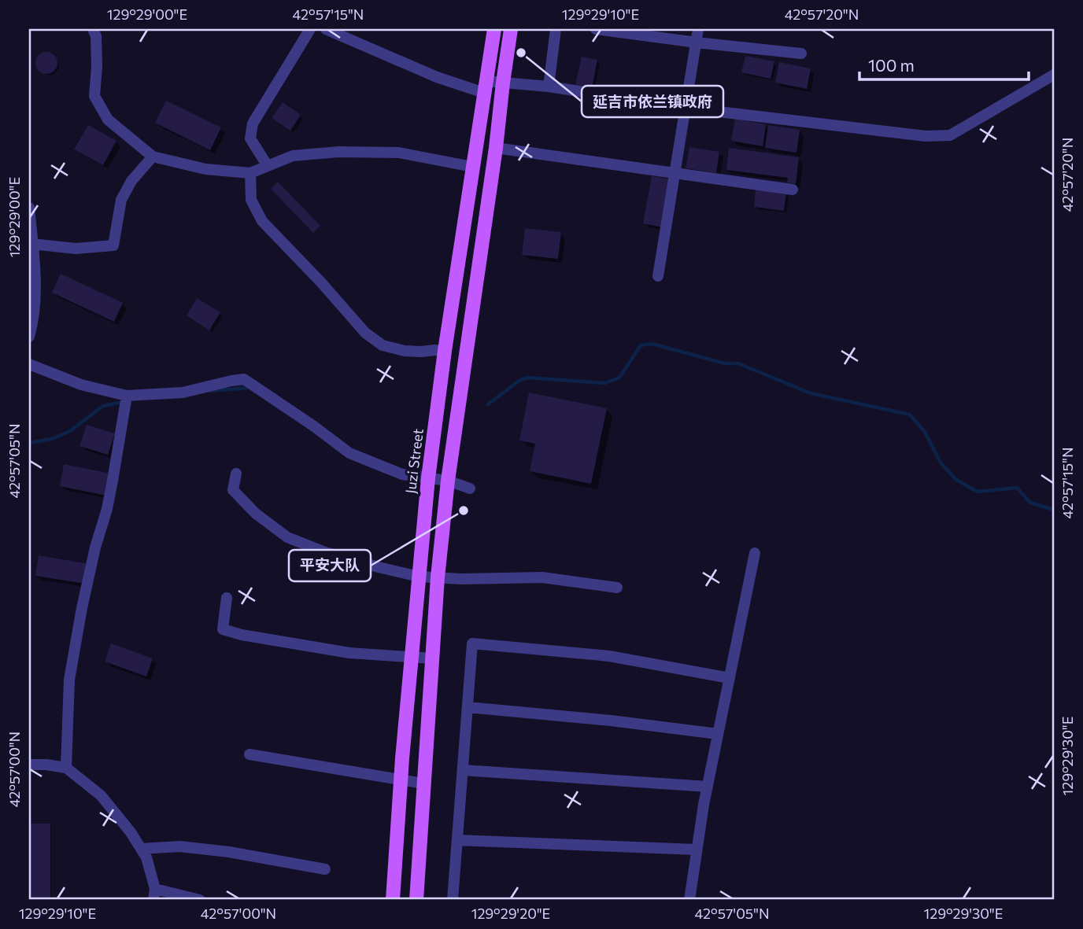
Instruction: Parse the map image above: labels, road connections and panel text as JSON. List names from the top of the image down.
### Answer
{
  "streets": {
    "main road": ["Juzi Street"]
  },
  "places": ["延吉市依兰镇政府", "平安大队"],
  "scale_bar": "100 m",
  "coordinates": [
    "129°29'00\"E",
    "42°57'15\"N",
    "129°29'10\"E",
    "42°57'20\"N",
    "42°57'05\"N",
    "129°29'30\"E",
    "42°57'00\"N",
    "129°29'20\"E"
  ]
}
